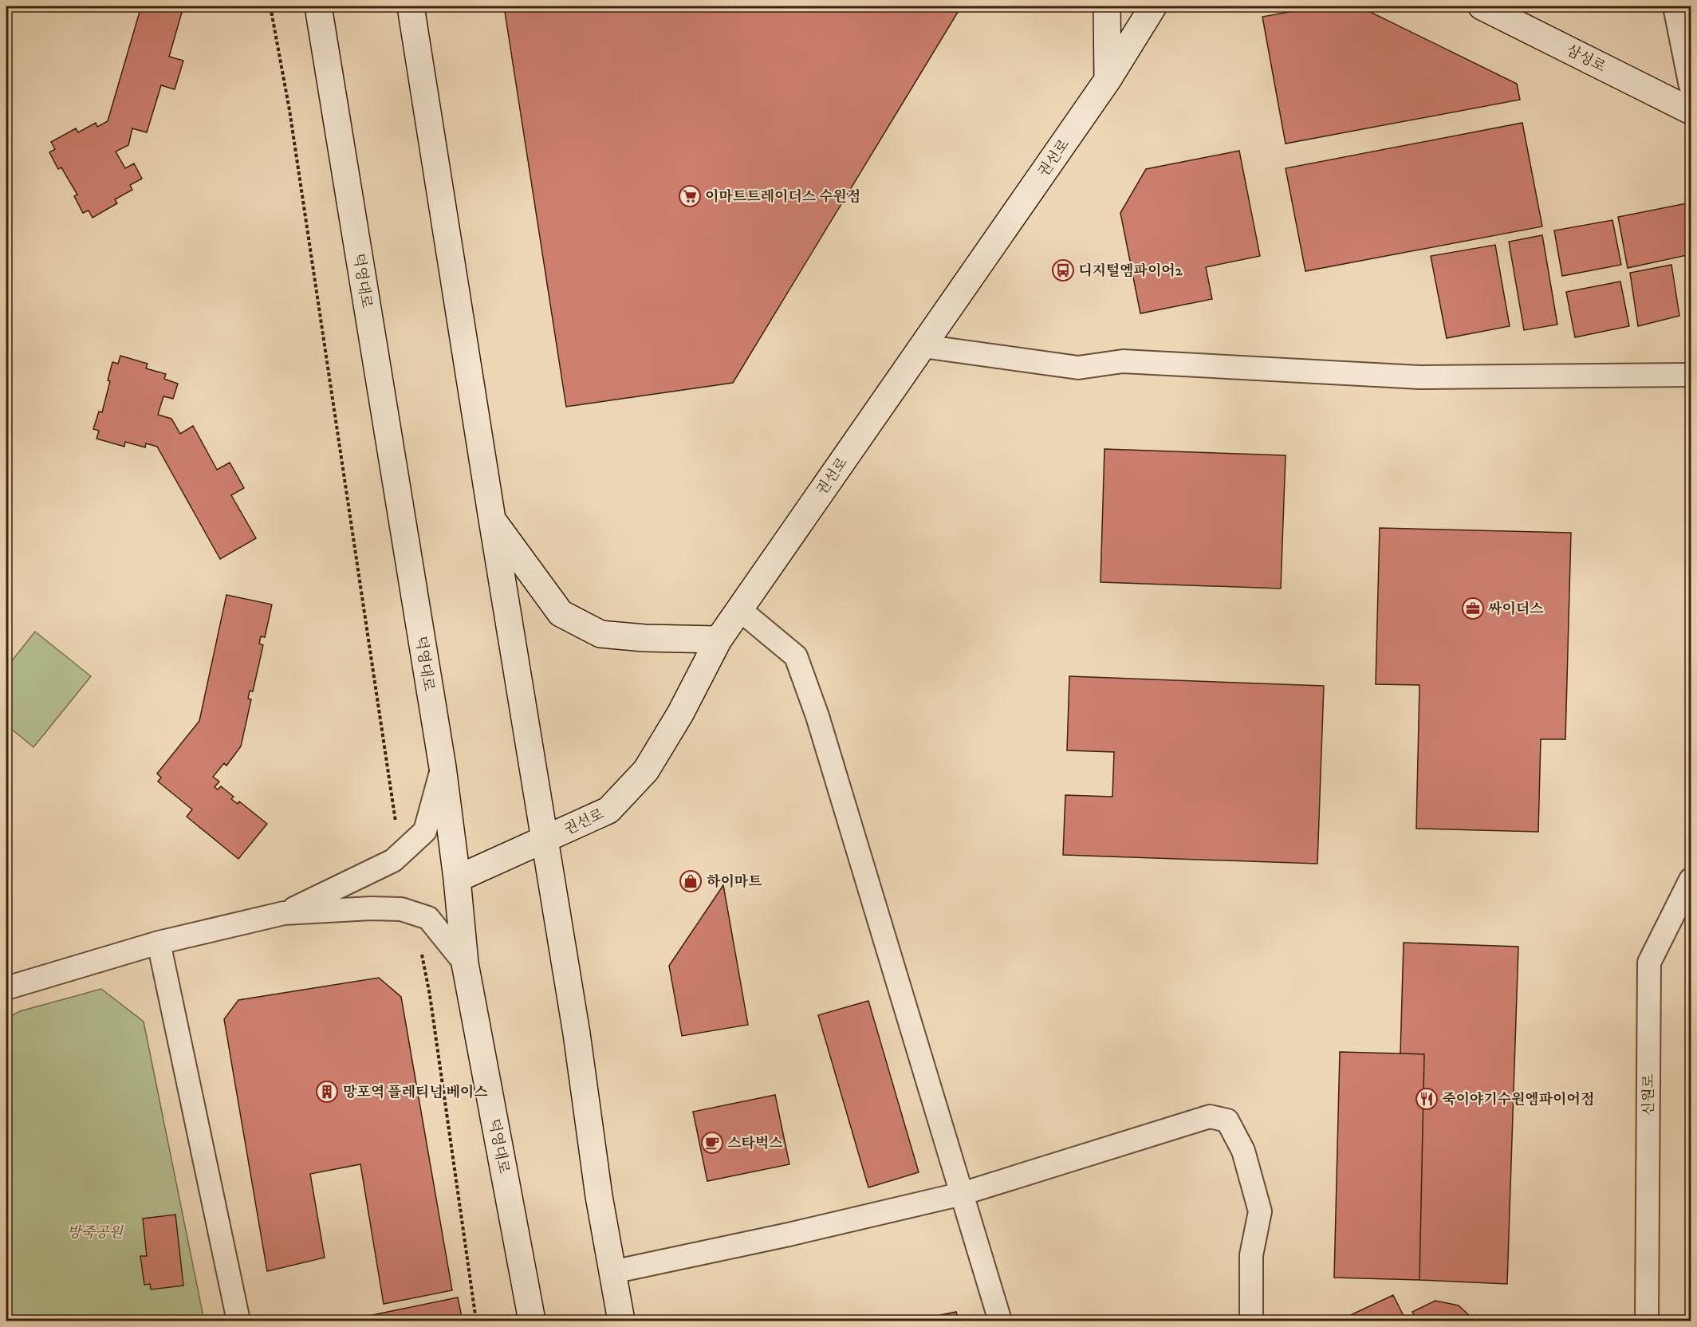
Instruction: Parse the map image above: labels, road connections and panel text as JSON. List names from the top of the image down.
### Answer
{
  "streets": {
    "street": [
      "삼성로",
      "권선로",
      "덕영대로",
      "신원로"
    ]
  },
  "crossings": [
    ["권선로", "덕영대로"]
  ],
  "parks": ["방죽공원"],
  "places": {
    "supermarket": ["이마트트레이더스 수원점"],
    "bus stop": ["디지털엠파이어2"],
    "office": ["싸이더스"],
    "shop": ["하이마트"],
    "building": ["망포역 플레티넘 베이스"],
    "restaurant": ["죽이야기수원엠파이어점"],
    "cafe": ["스타벅스"]
  }
}
